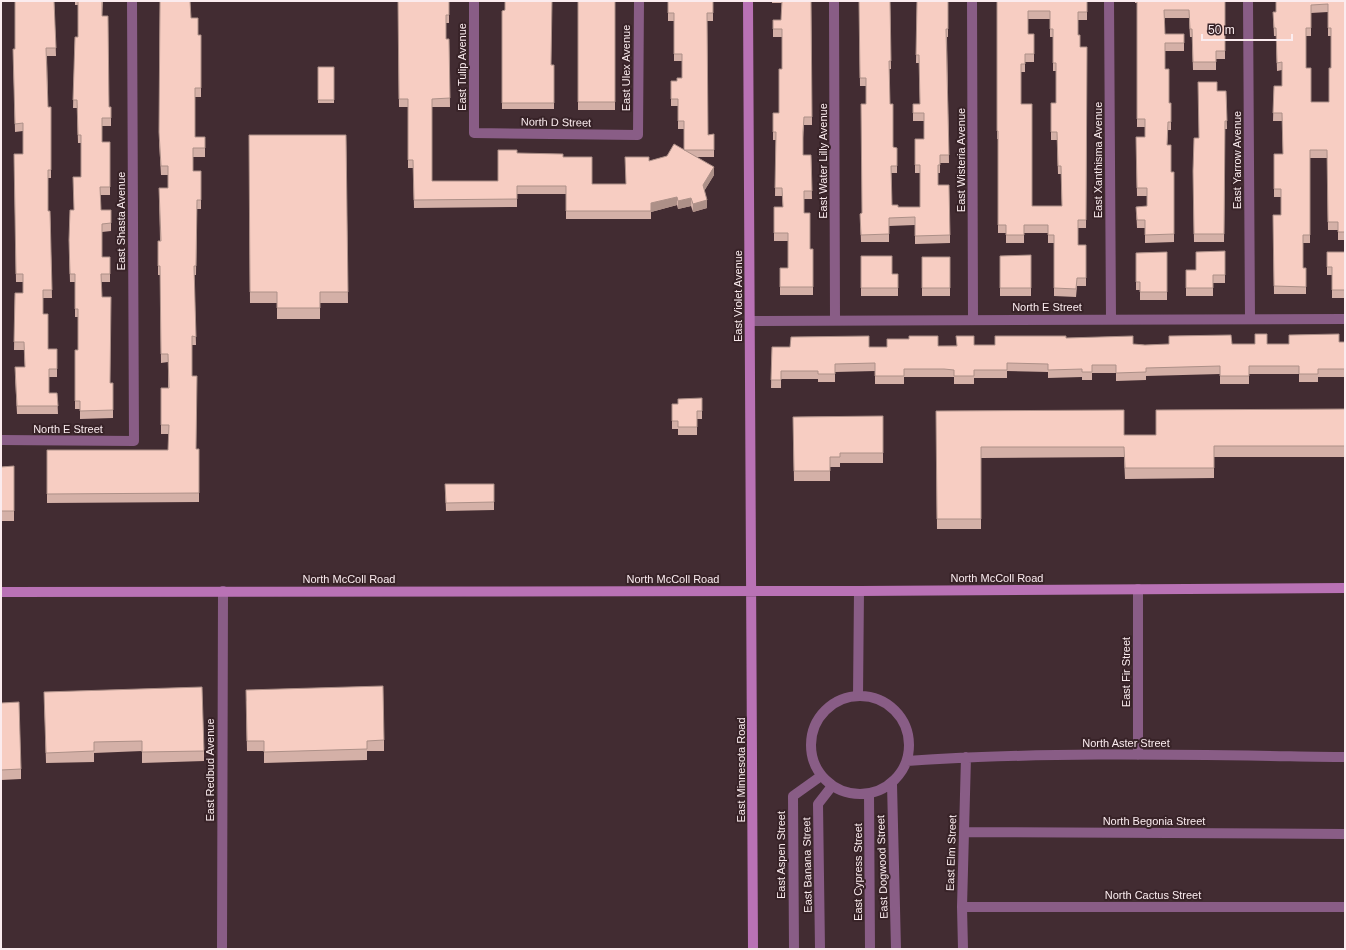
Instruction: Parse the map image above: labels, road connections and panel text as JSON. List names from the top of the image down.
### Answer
{
  "streets": {
    "main road": ["East Violet Avenue", "North McColl Road", "East Minnesota Road"],
    "street": [
      "East Tulip Avenue",
      "East Ulex Avenue",
      "North D Street",
      "East Wisteria Avenue",
      "East Xanthisma Avenue",
      "East Yarrow Avenue",
      "East Water Lilly Avenue",
      "East Shasta Avenue",
      "North E Street",
      "East Fir Street",
      "North Aster Street",
      "East Redbud Avenue",
      "North Begonia Street",
      "East Elm Street",
      "East Aspen Street",
      "East Banana Street",
      "East Dogwood Street",
      "East Cypress Street",
      "North Cactus Street"
    ]
  },
  "crossings": [
    ["East Tulip Avenue", "North D Street"],
    ["East Ulex Avenue", "North D Street"],
    ["East Wisteria Avenue", "North E Street"],
    ["East Xanthisma Avenue", "North E Street"],
    ["East Yarrow Avenue", "North E Street"],
    ["East Water Lilly Avenue", "North E Street"],
    ["East Shasta Avenue", "North E Street"],
    ["East Violet Avenue", "North E Street"],
    ["East Violet Avenue", "North McColl Road"],
    ["East Violet Avenue", "East Minnesota Road"],
    ["North McColl Road", "East Fir Street"],
    ["North McColl Road", "East Redbud Avenue"],
    ["North McColl Road", "East Minnesota Road"],
    ["East Fir Street", "North Aster Street"],
    ["North Aster Street", "East Elm Street"],
    ["North Aster Street", "East Aspen Street"],
    ["North Aster Street", "East Banana Street"],
    ["North Aster Street", "East Dogwood Street"],
    ["North Aster Street", "East Cypress Street"],
    ["North Begonia Street", "East Elm Street"],
    ["East Elm Street", "North Cactus Street"],
    ["East Aspen Street", "East Banana Street"],
    ["East Aspen Street", "East Dogwood Street"],
    ["East Aspen Street", "East Cypress Street"],
    ["East Banana Street", "East Dogwood Street"],
    ["East Banana Street", "East Cypress Street"],
    ["East Dogwood Street", "East Cypress Street"]
  ],
  "scale_bar": "50 m"
}
